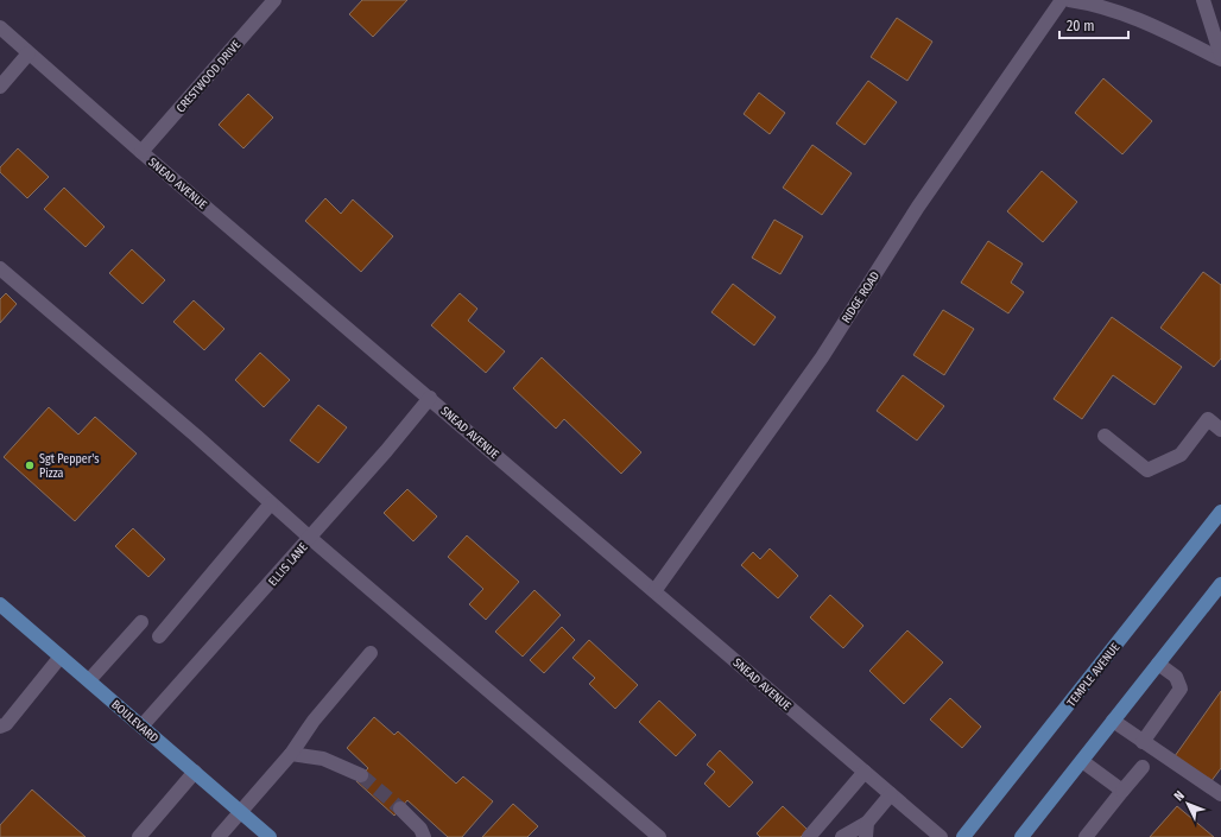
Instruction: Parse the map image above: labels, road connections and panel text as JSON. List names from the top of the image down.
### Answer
{
  "streets": {
    "main road": ["TEMPLE AVENUE", "BOULEVARD"],
    "street": [
      "CRESTWOOD DRIVE",
      "SNEAD AVENUE",
      "RIDGE ROAD",
      "ELLIS LANE"
    ]
  },
  "crossings": [
    ["CRESTWOOD DRIVE", "SNEAD AVENUE"],
    ["SNEAD AVENUE", "RIDGE ROAD"],
    ["SNEAD AVENUE", "ELLIS LANE"],
    ["ELLIS LANE", "BOULEVARD"]
  ],
  "places": ["Sgt Pepper's Pizza"],
  "scale_bar": "20 m",
  "north": "top left"
}
